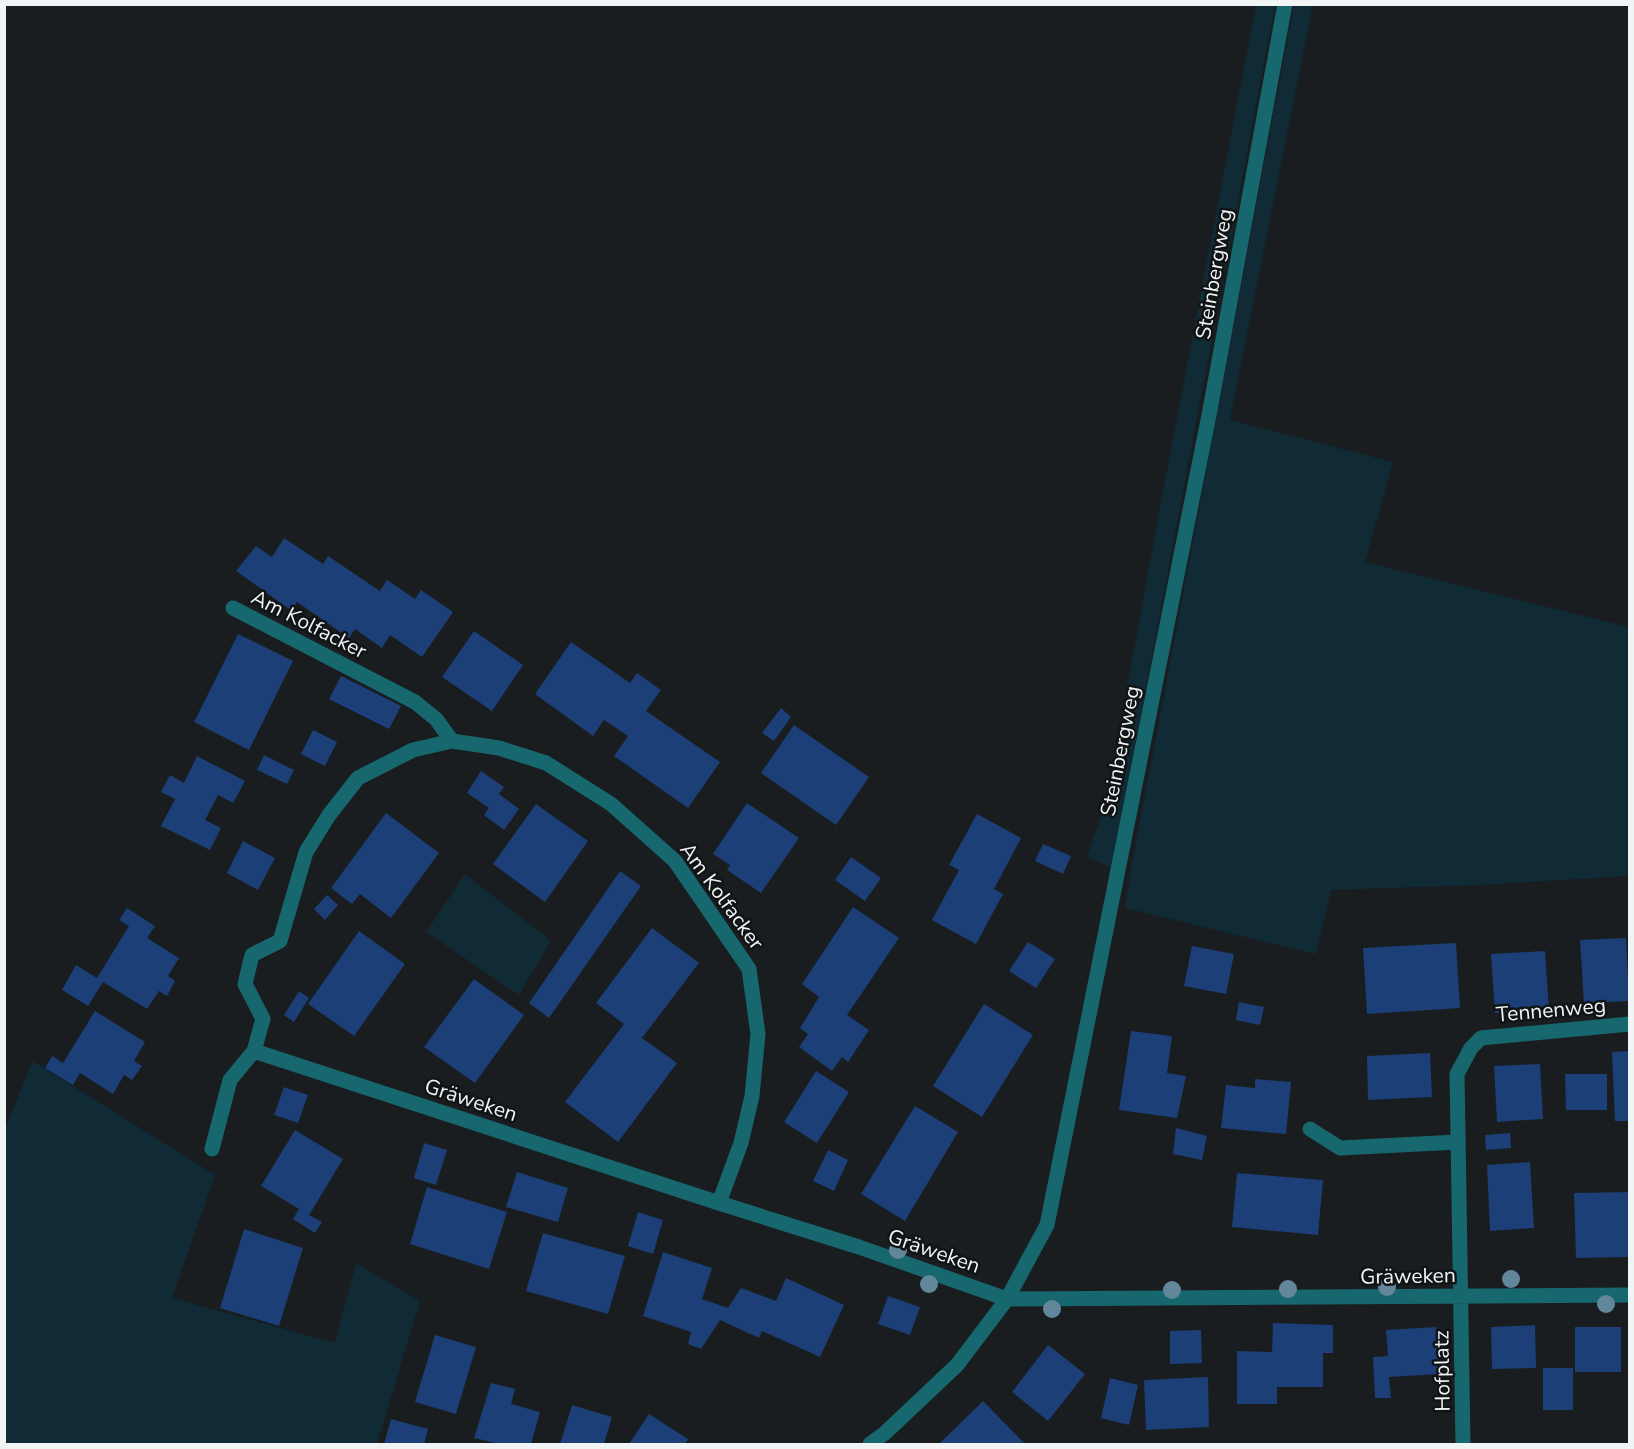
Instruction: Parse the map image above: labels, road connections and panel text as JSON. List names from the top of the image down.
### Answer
{
  "streets": {
    "street": [
      "Steinbergweg",
      "Am Kolfacker",
      "Tennenweg",
      "Gräweken",
      "Hofplatz"
    ]
  },
  "crossings": [
    ["Steinbergweg", "Gräweken"],
    ["Am Kolfacker", "Gräweken"],
    ["Tennenweg", "Gräweken"],
    ["Tennenweg", "Hofplatz"],
    ["Gräweken", "Hofplatz"]
  ]
}
